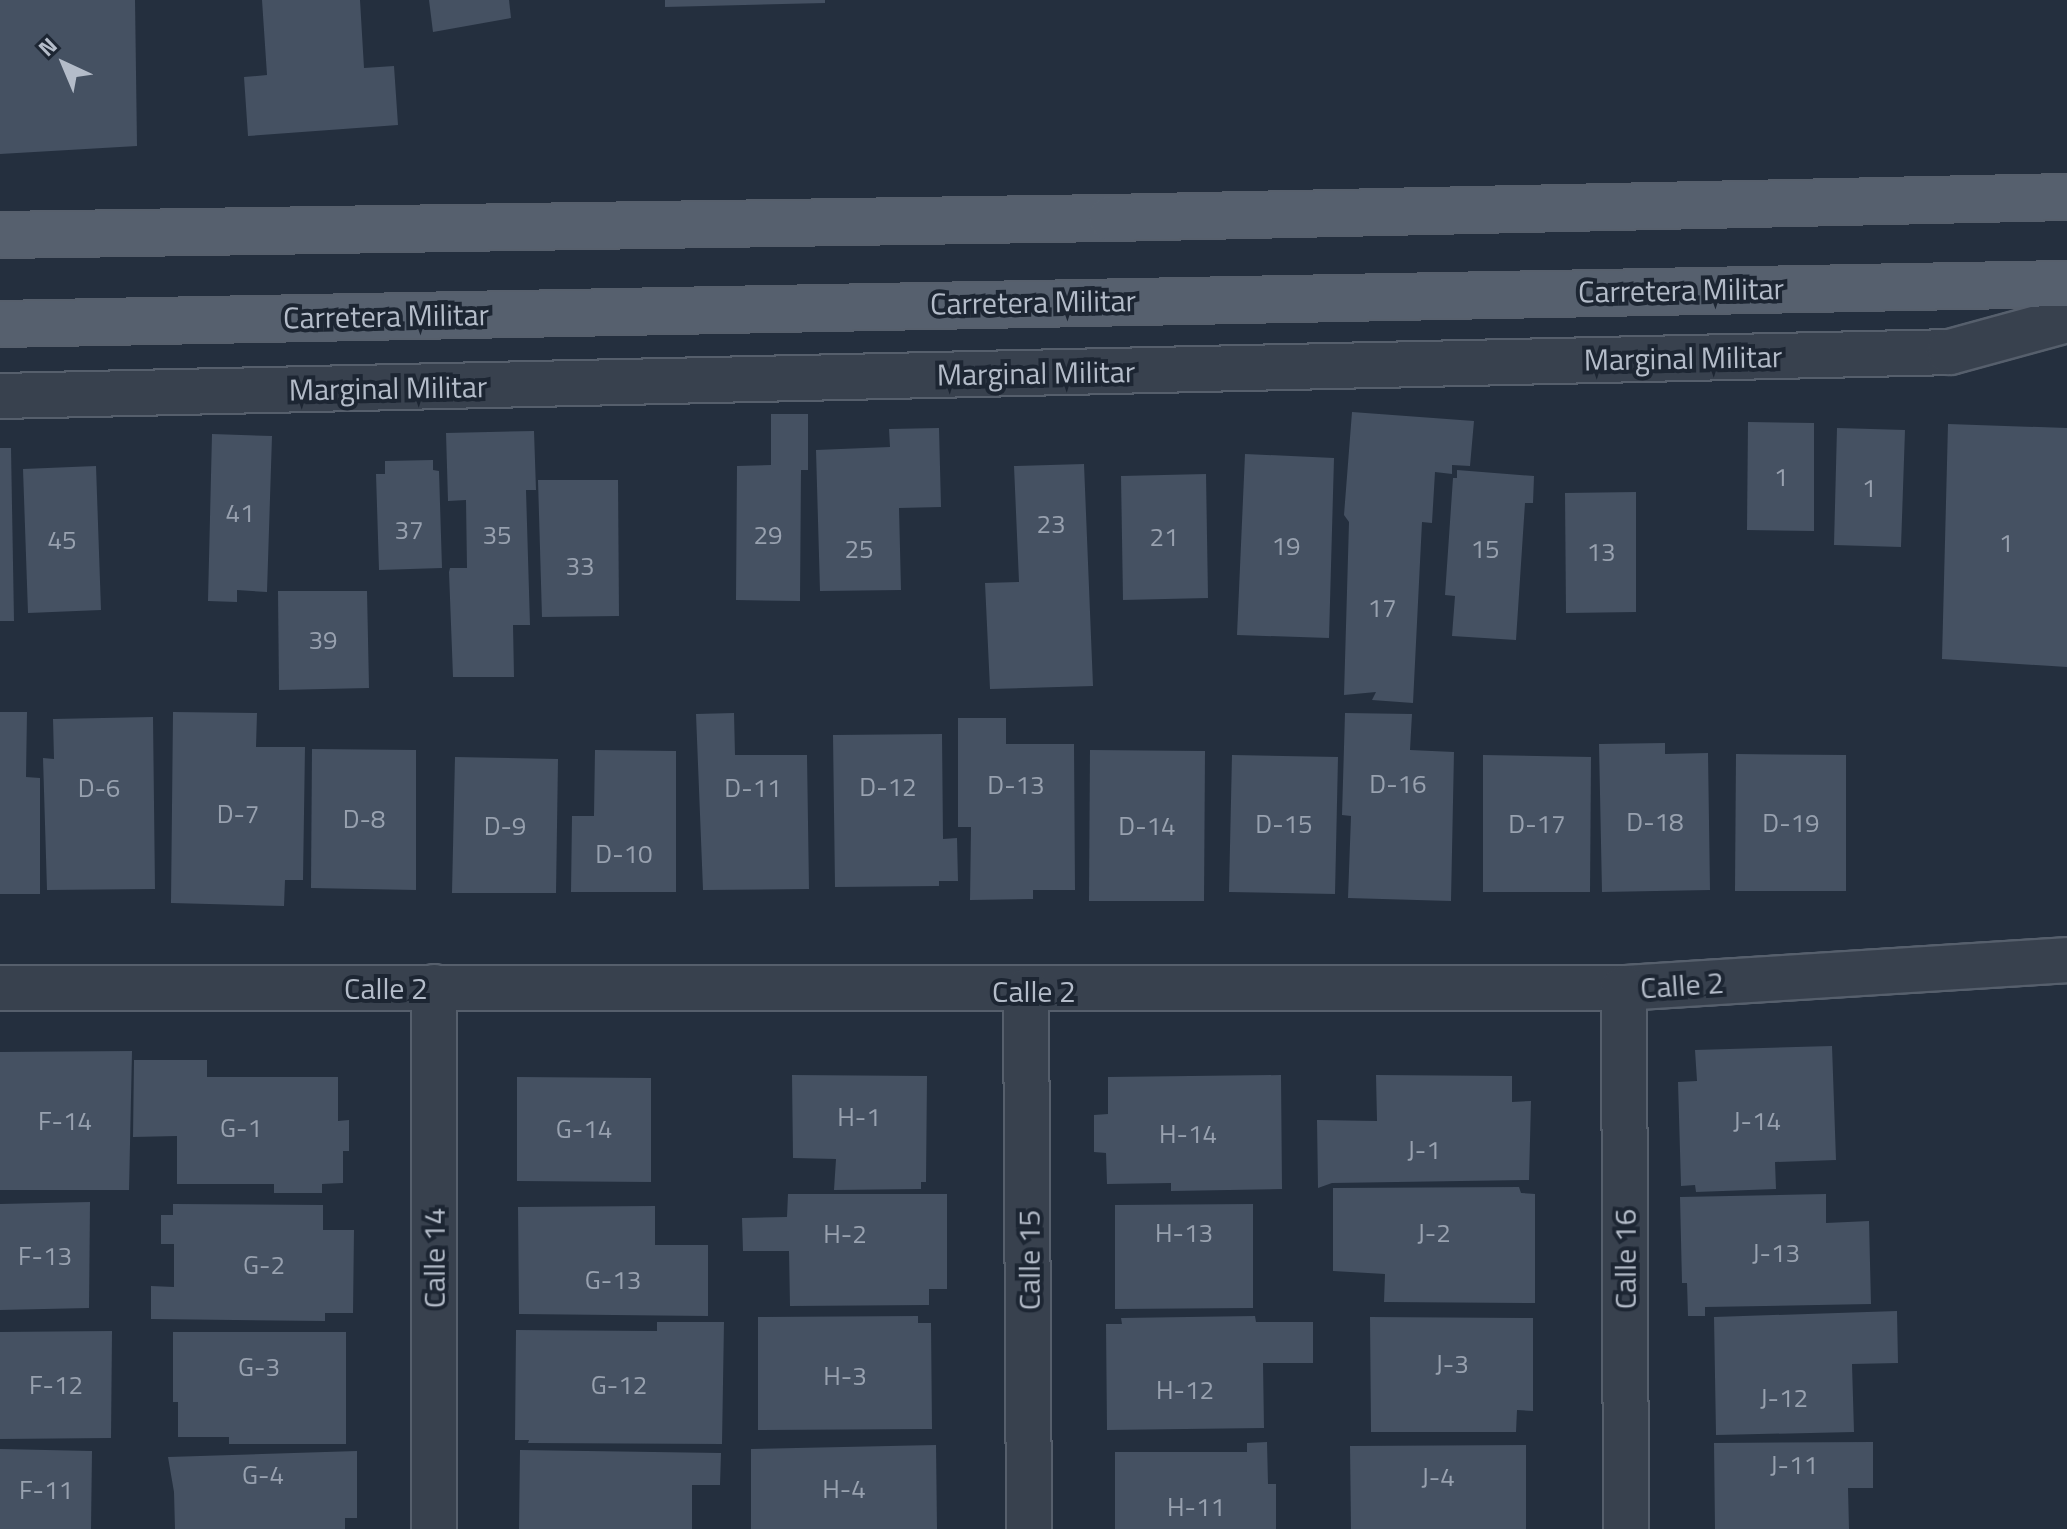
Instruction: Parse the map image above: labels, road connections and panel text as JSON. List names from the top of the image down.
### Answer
{
  "streets": {
    "main road": ["Carretera Militar"],
    "street": [
      "Marginal Militar",
      "Calle 2",
      "Calle 14",
      "Calle 16",
      "Calle 15"
    ]
  },
  "crossings": [
    ["Calle 2", "Calle 14"],
    ["Calle 2", "Calle 16"],
    ["Calle 2", "Calle 15"]
  ],
  "house_numbers": [
    "1",
    "1",
    "41",
    "23",
    "37",
    "35",
    "29",
    "21",
    "45",
    "1",
    "19",
    "25",
    "15",
    "13",
    "33",
    "17",
    "39",
    "D-16",
    "D-13",
    "D-12",
    "D-6",
    "D-11",
    "D-7",
    "D-8",
    "D-18",
    "D-19",
    "D-15",
    "D-17",
    "D-9",
    "D-14",
    "D-10",
    "H-1",
    "F-14",
    "J-14",
    "G-1",
    "G-14",
    "H-14",
    "J-1",
    "H-13",
    "J-2",
    "H-2",
    "J-13",
    "F-13",
    "G-2",
    "G-13",
    "J-3",
    "G-3",
    "H-3",
    "F-12",
    "G-12",
    "H-12",
    "J-12",
    "J-11",
    "G-4",
    "J-4",
    "H-4",
    "F-11",
    "H-11"
  ],
  "north": "top left"
}
